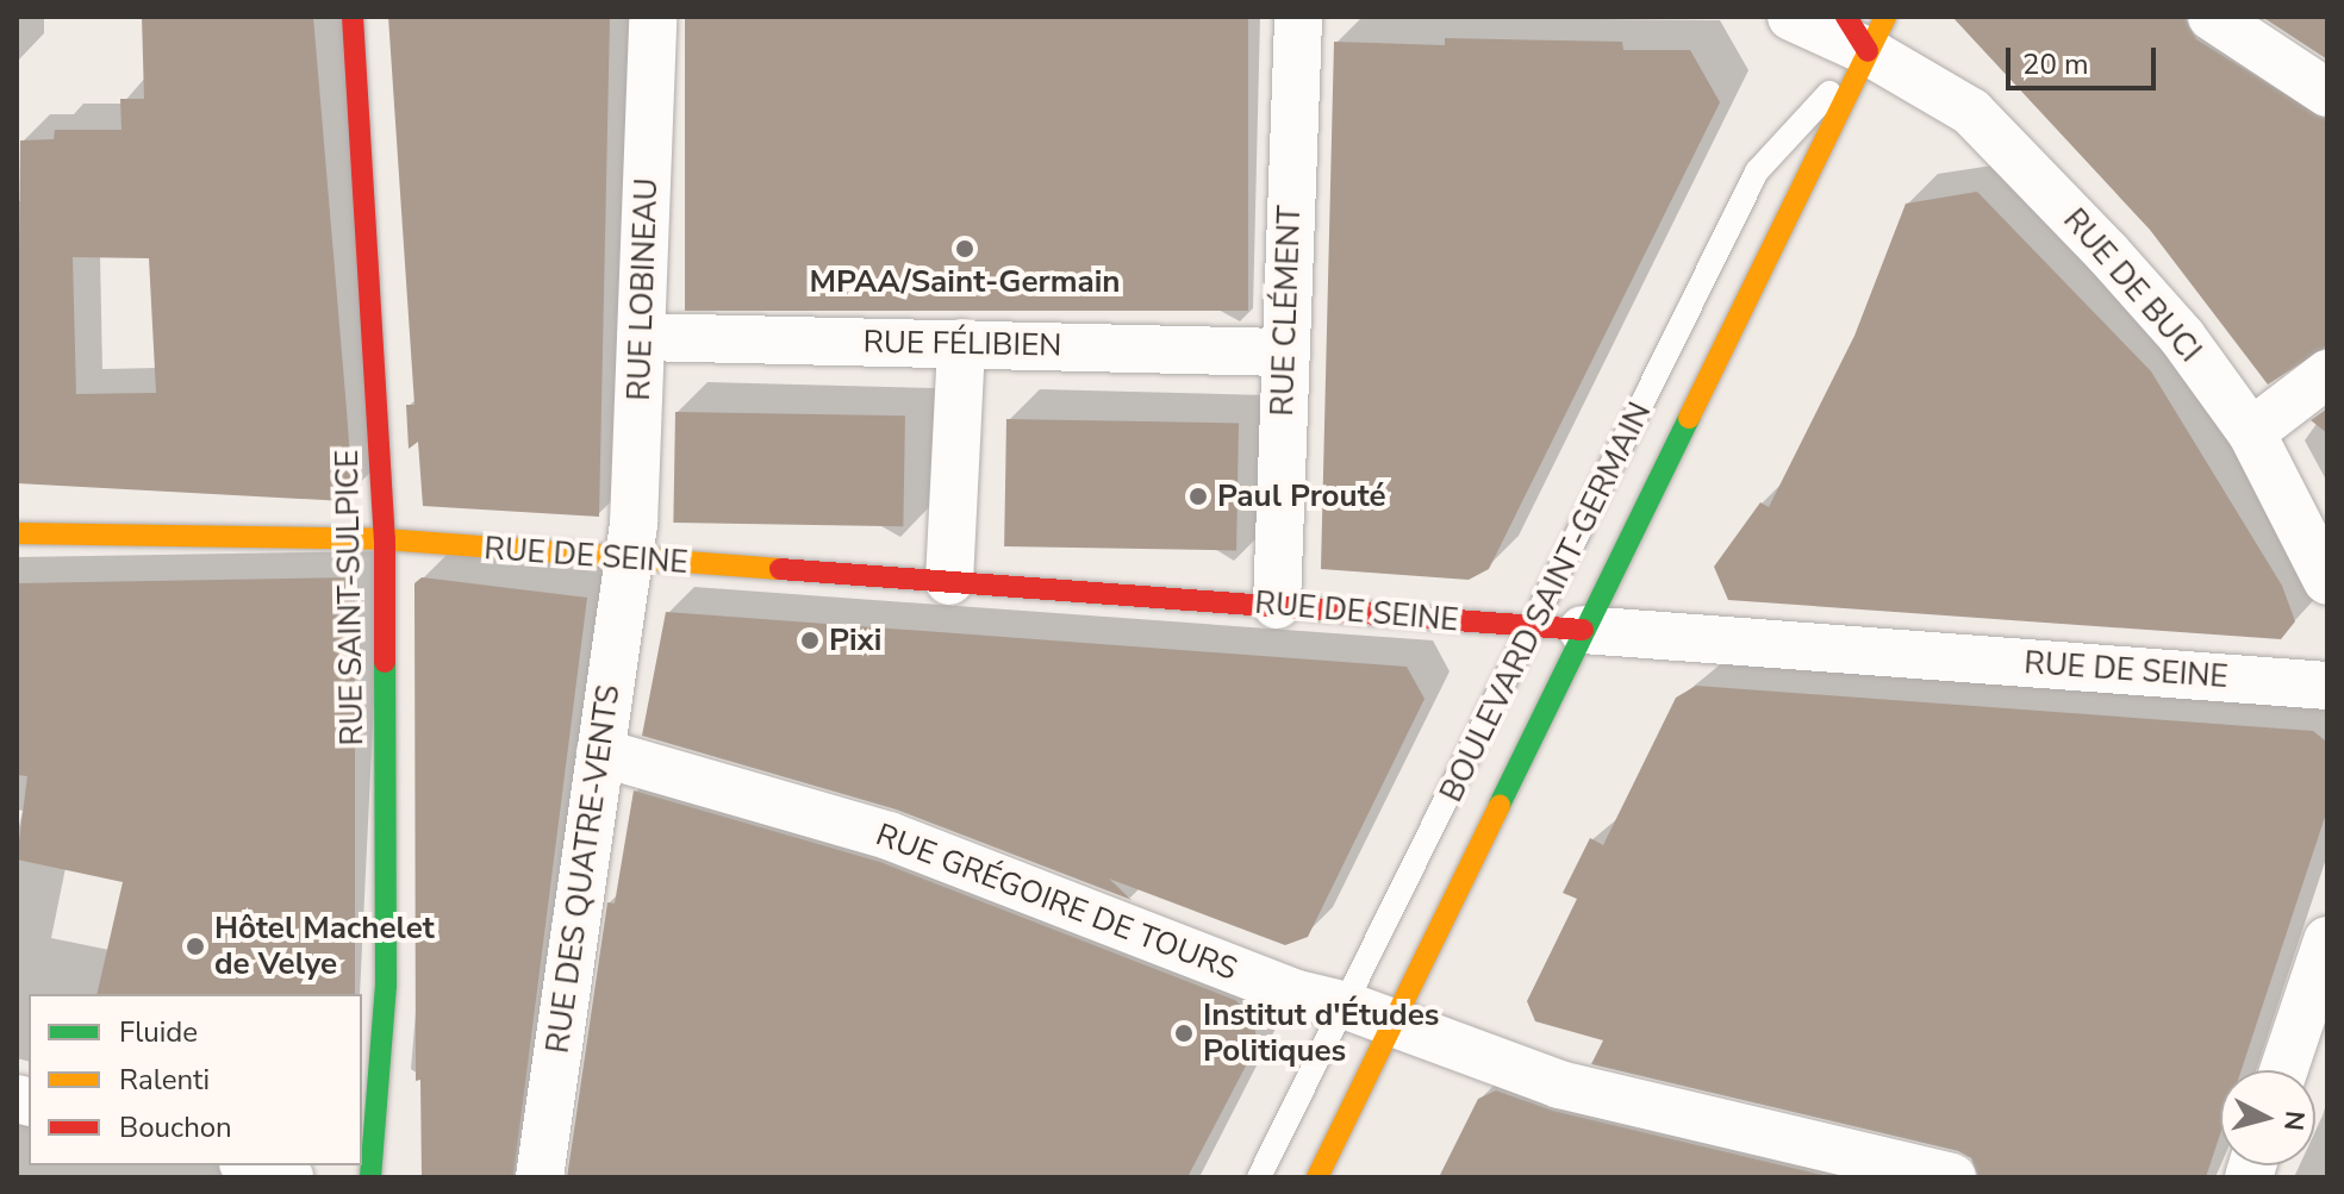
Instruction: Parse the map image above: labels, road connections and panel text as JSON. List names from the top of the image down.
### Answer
{
  "streets": {
    "street": [
      "RUE DE BUCI",
      "RUE LOBINEAU",
      "RUE CLÉMENT",
      "RUE FÉLIBIEN",
      "RUE DE SEINE",
      "RUE SAINT-SULPICE",
      "BOULEVARD SAINT-GERMAIN",
      "RUE DES QUATRE-VENTS",
      "RUE GRÉGOIRE DE TOURS"
    ]
  },
  "crossings": [
    ["RUE DE BUCI", "BOULEVARD SAINT-GERMAIN"],
    ["RUE LOBINEAU", "RUE FÉLIBIEN"],
    ["RUE LOBINEAU", "RUE DE SEINE"],
    ["RUE LOBINEAU", "RUE DES QUATRE-VENTS"],
    ["RUE CLÉMENT", "RUE FÉLIBIEN"],
    ["RUE CLÉMENT", "RUE DE SEINE"],
    ["RUE DE SEINE", "RUE SAINT-SULPICE"],
    ["RUE DE SEINE", "BOULEVARD SAINT-GERMAIN"],
    ["RUE DE SEINE", "RUE DES QUATRE-VENTS"],
    ["BOULEVARD SAINT-GERMAIN", "RUE GRÉGOIRE DE TOURS"],
    ["RUE DES QUATRE-VENTS", "RUE GRÉGOIRE DE TOURS"]
  ],
  "places": [
    "MPAA/Saint-Germain",
    "Paul Prouté",
    "Pixi",
    "Hôtel Machelet de Velye",
    "Institut d'Études Politiques"
  ],
  "legend": ["Fluide", "Ralenti", "Bouchon"],
  "scale_bar": "20 m",
  "north": "right"
}
